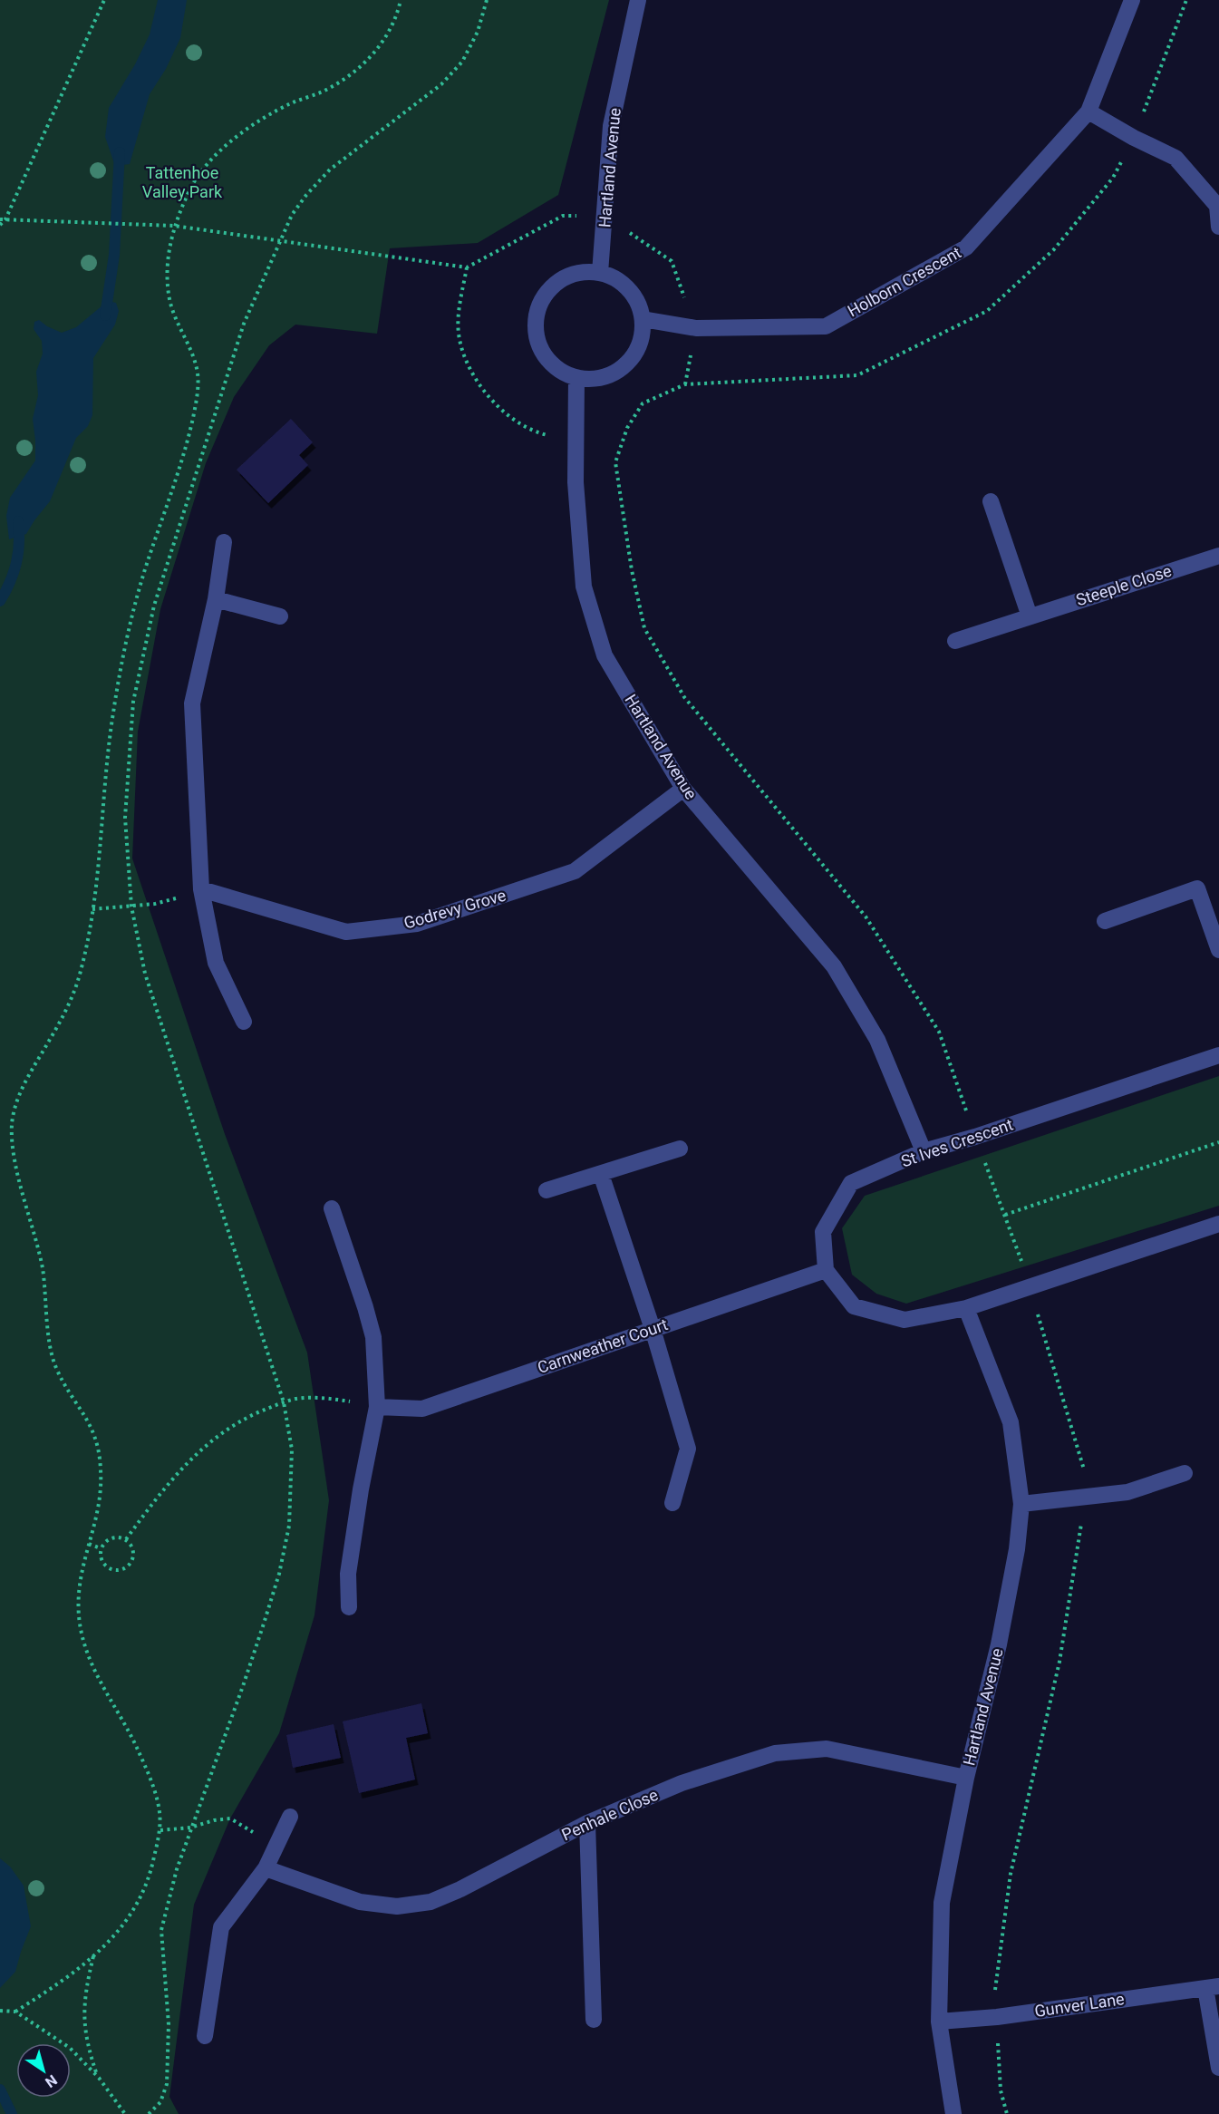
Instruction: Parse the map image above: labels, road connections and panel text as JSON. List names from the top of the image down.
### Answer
{
  "streets": {
    "street": [
      "Hartland Avenue",
      "Holborn Crescent",
      "Steeple Close",
      "Godrevy Grove",
      "St Ives Crescent",
      "Carnweather Court",
      "Penhale Close",
      "Gunver Lane"
    ]
  },
  "crossings": [
    ["Hartland Avenue", "Holborn Crescent"],
    ["Hartland Avenue", "Godrevy Grove"],
    ["Hartland Avenue", "St Ives Crescent"],
    ["Hartland Avenue", "Penhale Close"],
    ["Hartland Avenue", "Gunver Lane"],
    ["St Ives Crescent", "Carnweather Court"]
  ],
  "parks": ["Tattenhoe Valley Park"],
  "north": "bottom right"
}
